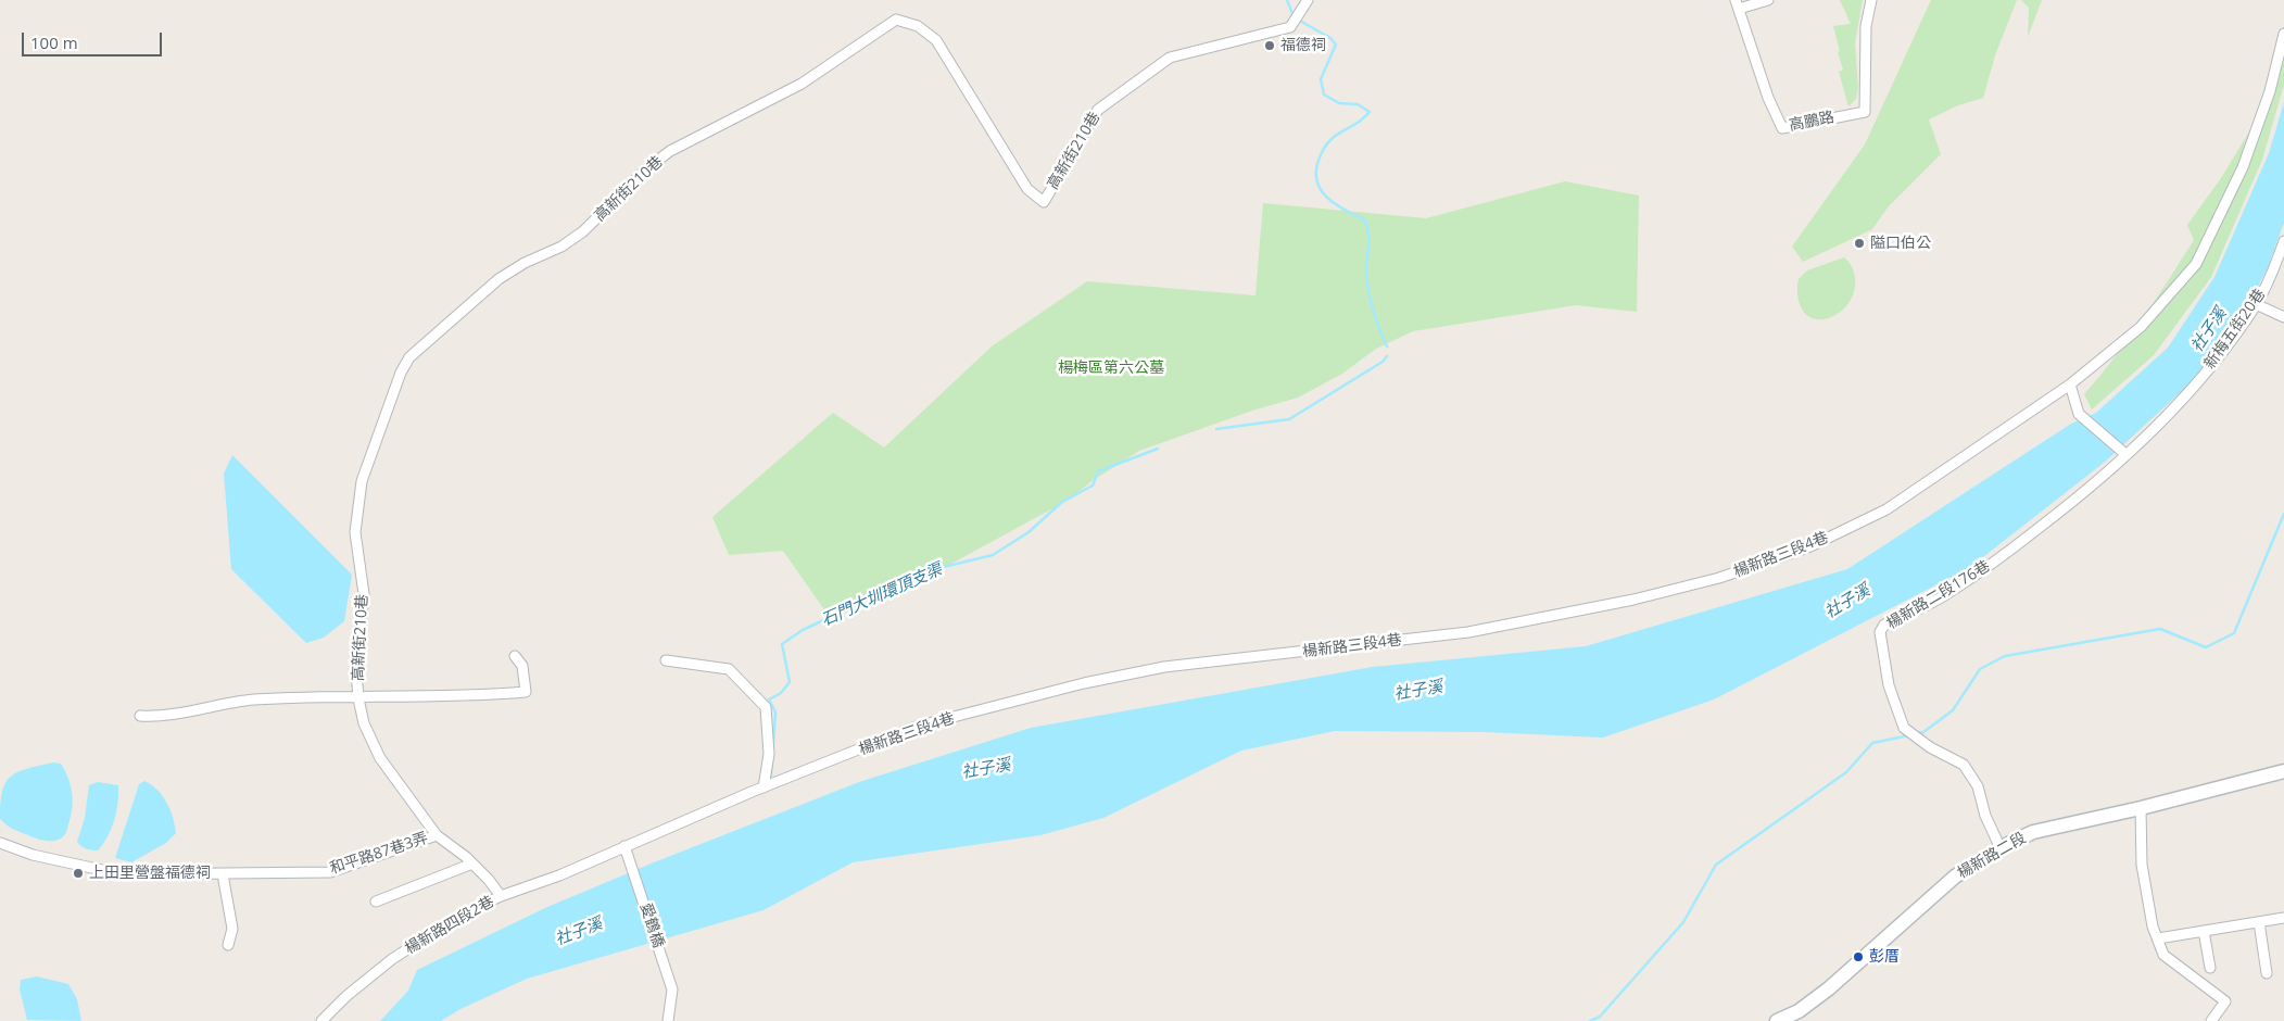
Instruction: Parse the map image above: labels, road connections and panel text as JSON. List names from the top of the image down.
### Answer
{
  "streets": {
    "main road": ["楊新路二段"],
    "street": [
      "高鵬路",
      "高新街210巷",
      "新梅五街20巷",
      "楊新路三段4巷",
      "楊新路二段176巷",
      "和平路87巷3弄",
      "楊新路四段2巷",
      "愛鶴橋"
    ]
  },
  "crossings": [
    ["高新街210巷", "和平路87巷3弄"],
    ["高新街210巷", "楊新路四段2巷"],
    ["新梅五街20巷", "楊新路二段176巷"],
    ["楊新路三段4巷", "楊新路四段2巷"],
    ["楊新路三段4巷", "愛鶴橋"],
    ["楊新路二段176巷", "楊新路二段"],
    ["楊新路四段2巷", "愛鶴橋"]
  ],
  "water": ["社子溪", "石門大圳環頂支渠"],
  "parks": ["楊梅區第六公墓"],
  "places": [
    "福德祠",
    "隘口伯公",
    "上田里營盤福德祠",
    "彭厝"
  ],
  "scale_bar": "100 m"
}
